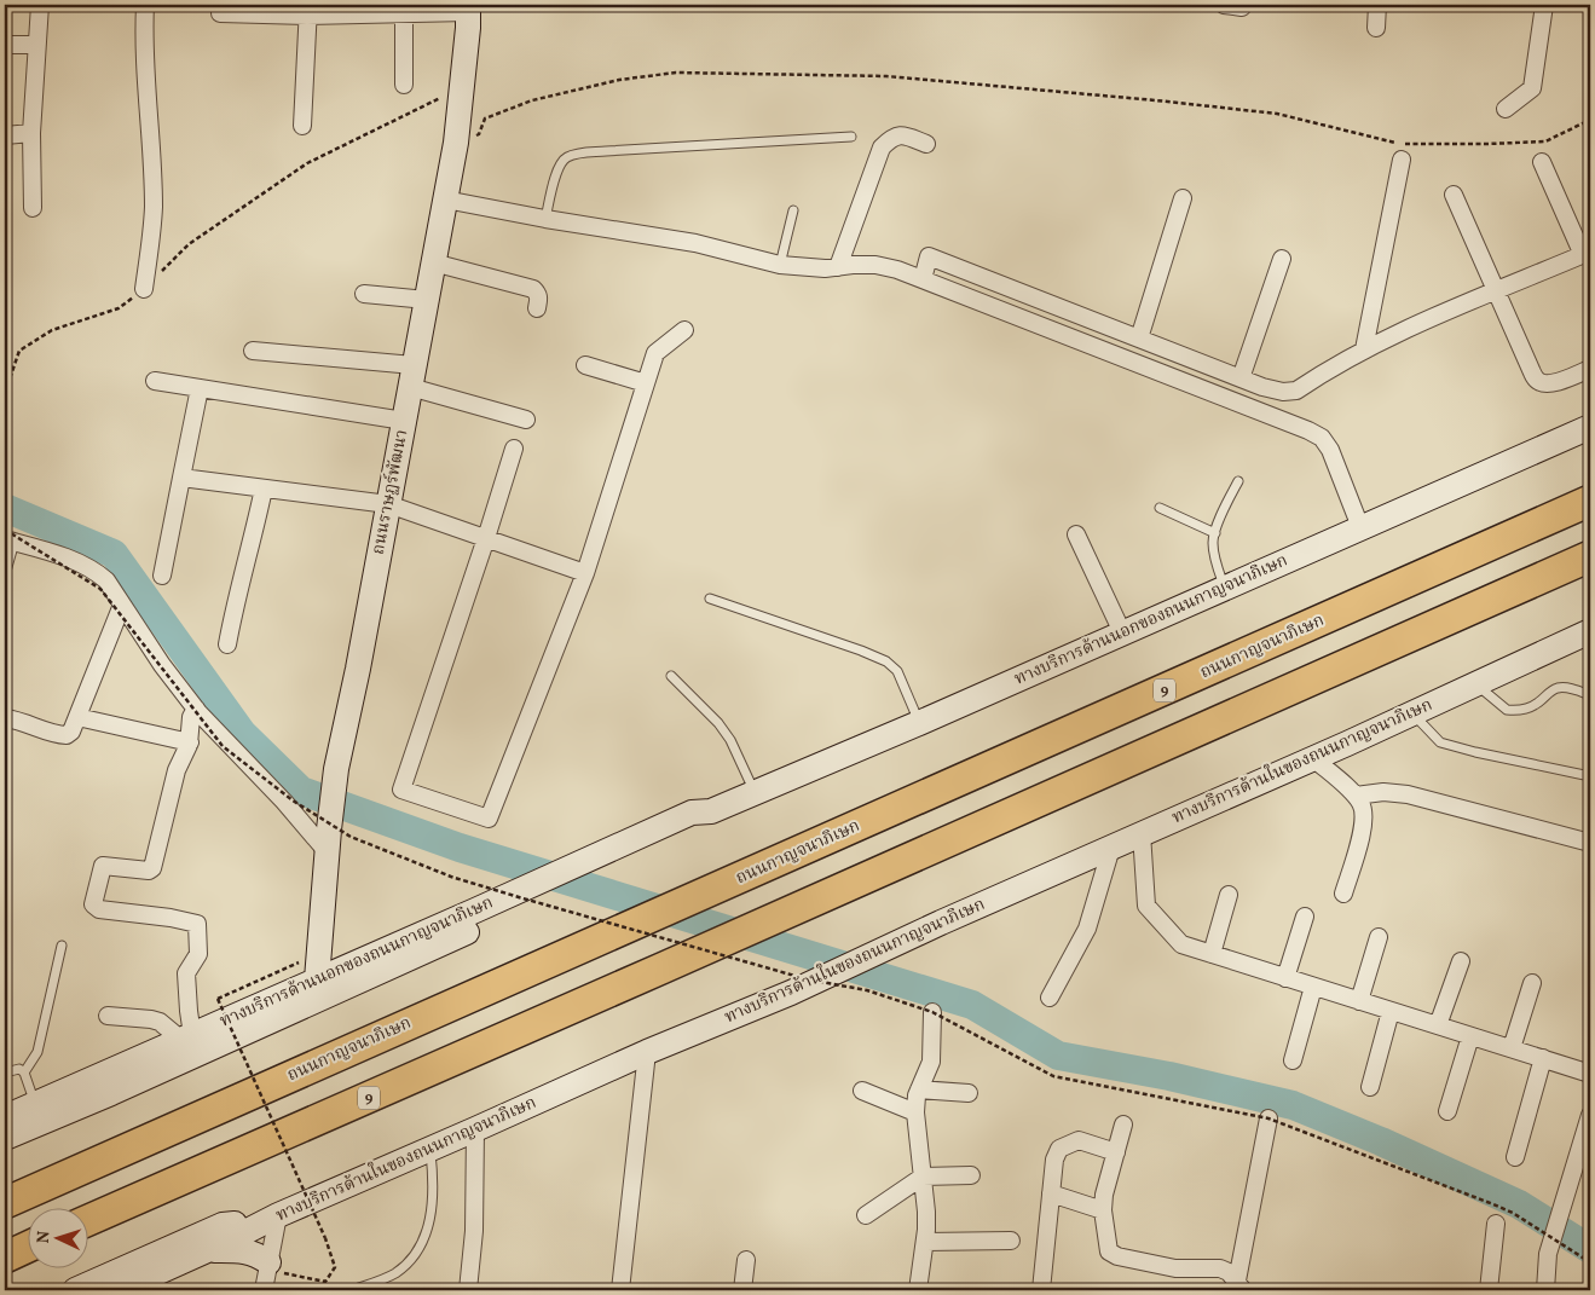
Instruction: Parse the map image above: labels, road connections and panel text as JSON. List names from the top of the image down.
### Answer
{
  "streets": {
    "highway": ["ถนนกาญจนาภิเษก", "9"],
    "main road": ["ถนนราษฏร์พัฒนา", "ทางบริการด้านนอกของถนนกาญจนาภิเษก", "ทางบริการด้านในของถนนกาญจนาภิเษก"]
  },
  "crossings": [
    ["ถนนราษฏร์พัฒนา", "ทางบริการด้านนอกของถนนกาญจนาภิเษก"]
  ],
  "north": "left"
}
